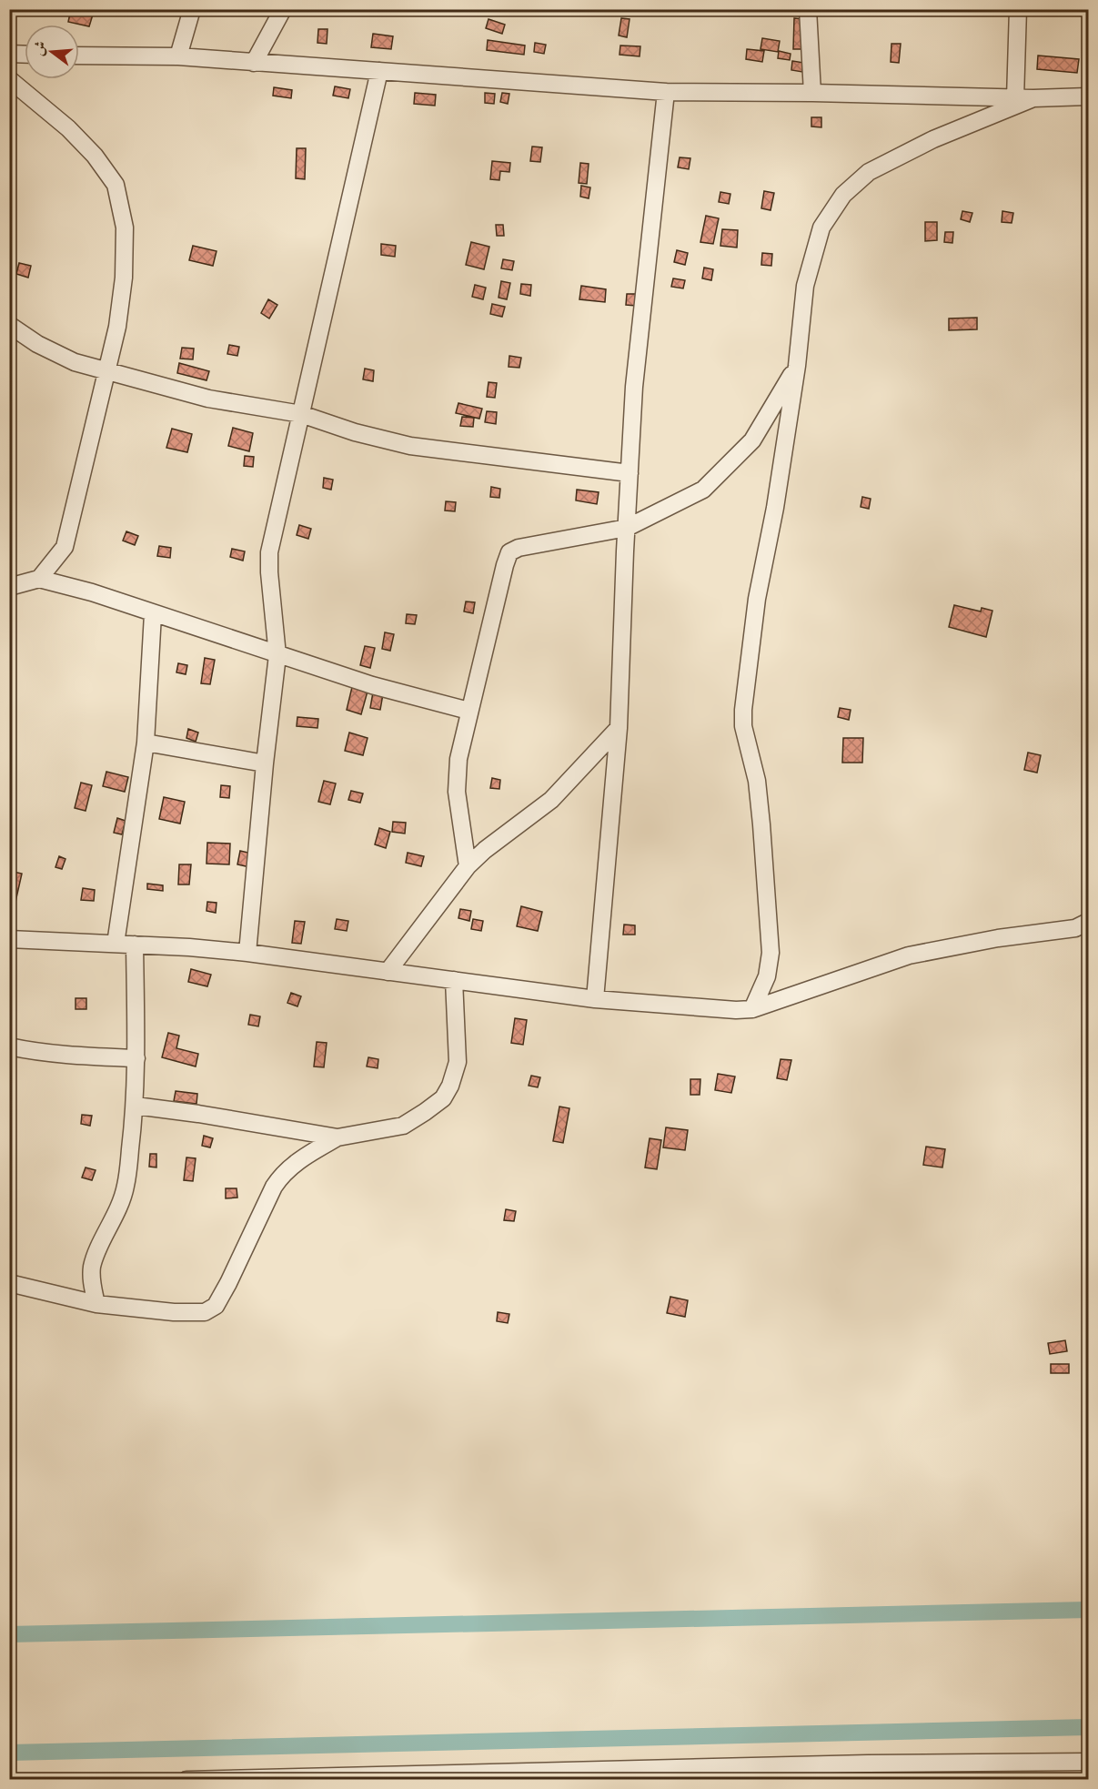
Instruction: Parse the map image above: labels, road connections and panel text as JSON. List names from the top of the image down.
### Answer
{
  "north": "left"
}
